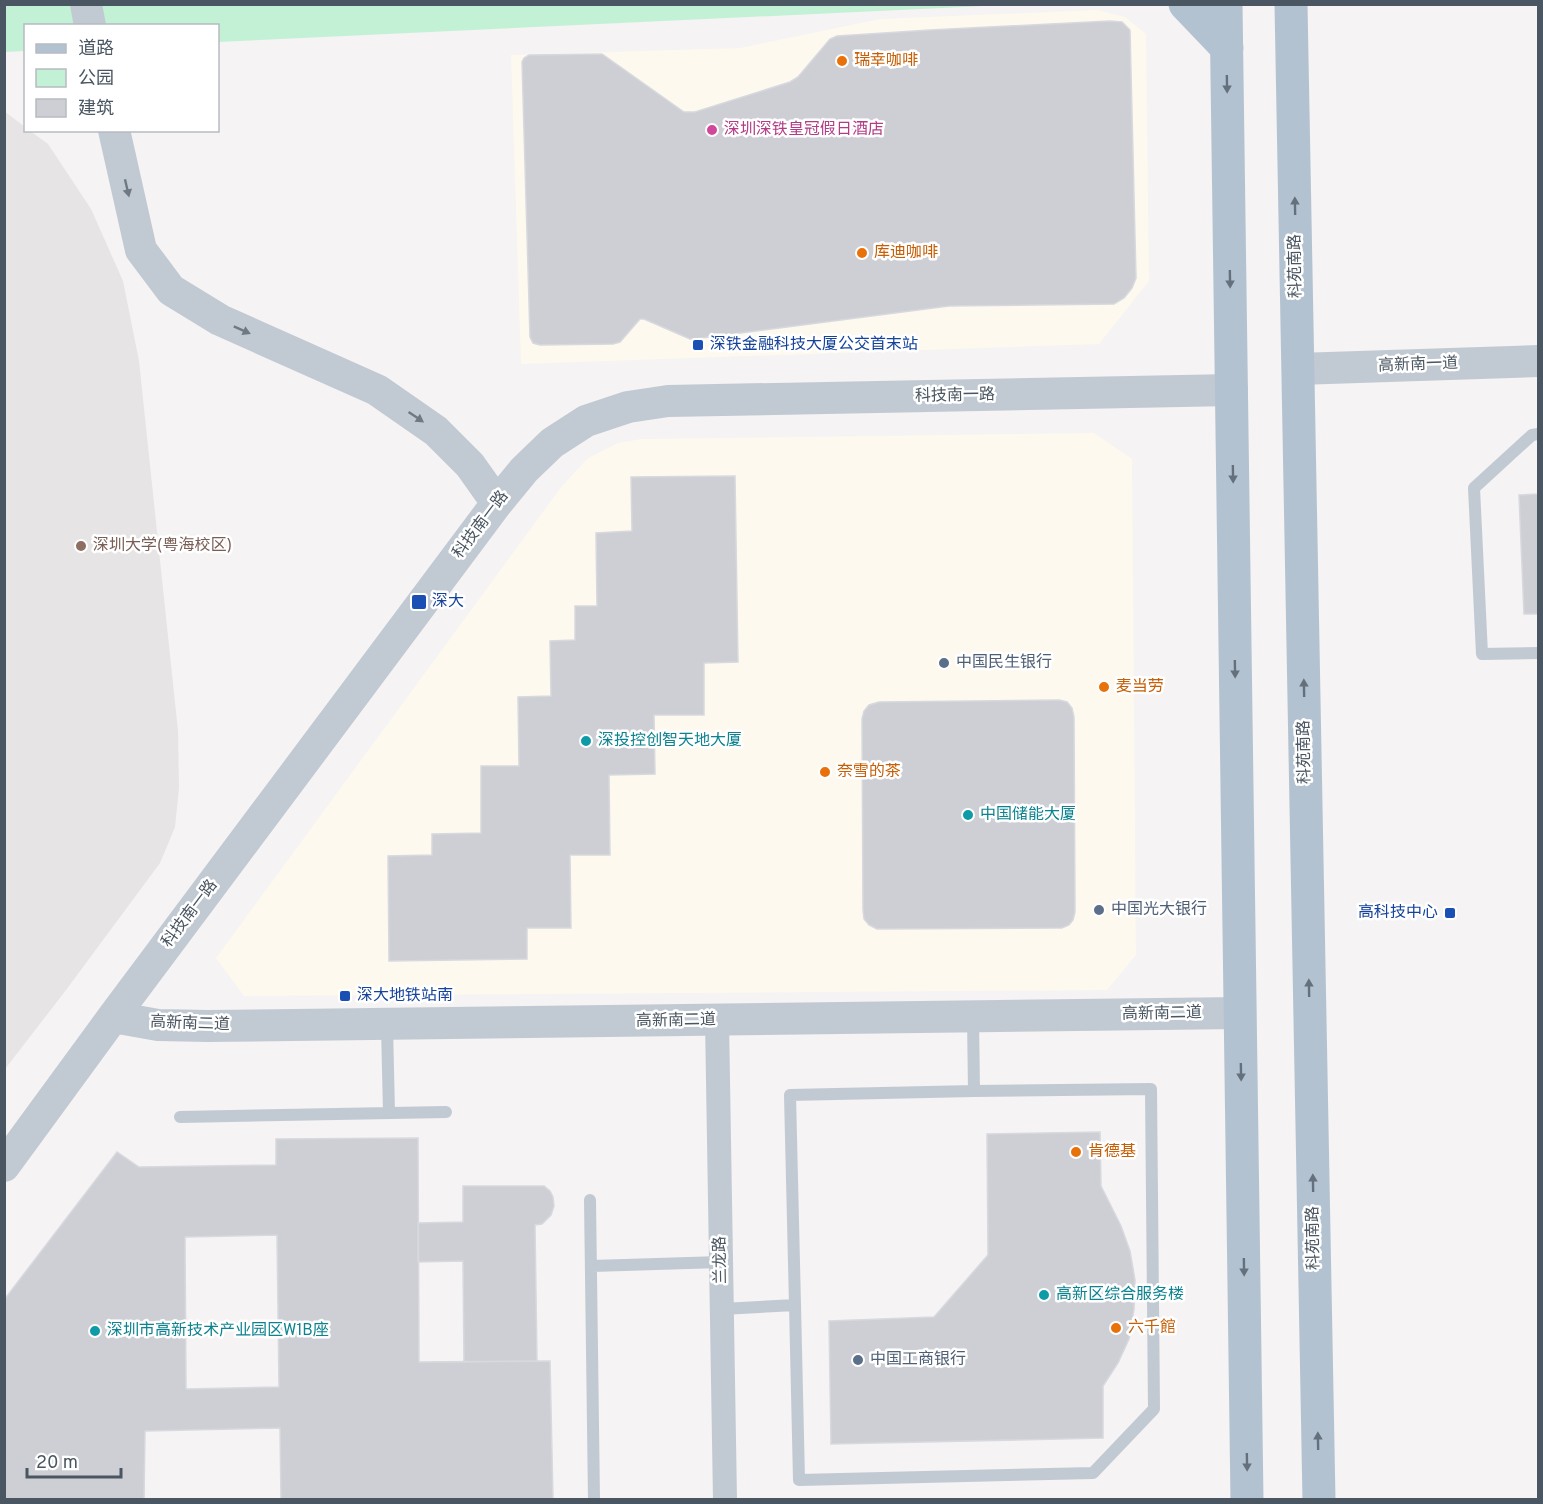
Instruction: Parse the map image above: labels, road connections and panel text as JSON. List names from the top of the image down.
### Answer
{
  "streets": {
    "main road": ["科苑南路"],
    "street": [
      "高新南一道",
      "科技南一路",
      "高新南二道",
      "兰龙路"
    ]
  },
  "crossings": [
    ["科苑南路", "高新南一道"],
    ["科技南一路", "高新南二道"],
    ["高新南二道", "兰龙路"]
  ],
  "places": {
    "other": [
      "瑞幸咖啡",
      "深圳深铁皇冠假日酒店",
      "库迪咖啡",
      "深圳大学(粤海校区)",
      "中国民生银行",
      "麦当劳",
      "深投控创智天地大厦",
      "奈雪的茶",
      "中国储能大厦",
      "中国光大银行",
      "肯德基",
      "高新区综合服务楼",
      "六千館",
      "深圳市高新技术产业园区W1B座",
      "中国工商银行"
    ],
    "transit": [
      "深铁金融科技大厦公交首末站",
      "深大",
      "高科技中心",
      "深大地铁站南"
    ]
  },
  "legend": ["道路", "公园", "建筑"],
  "scale_bar": "20 m"
}
